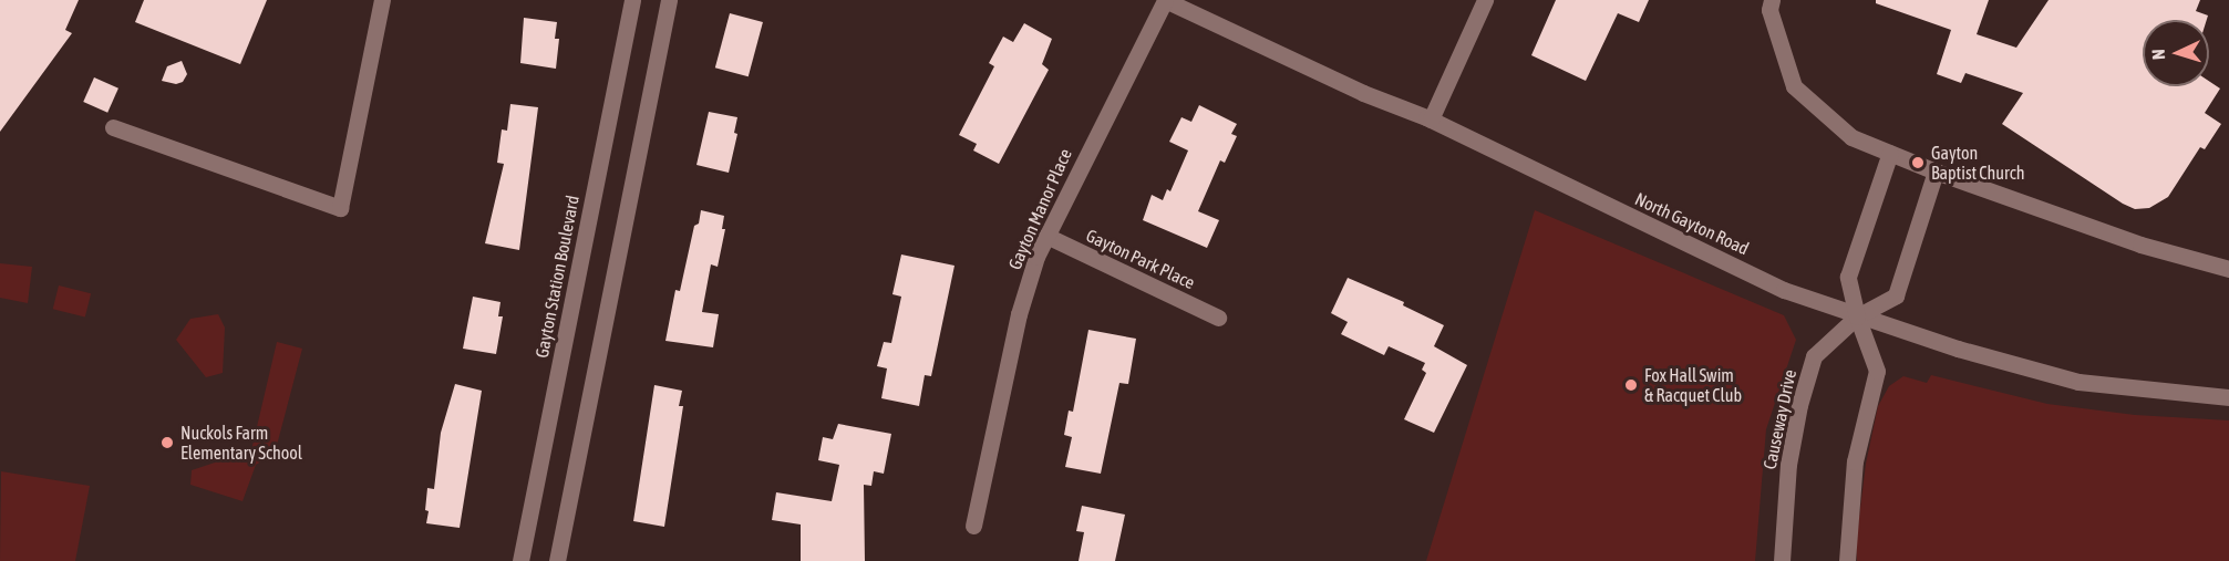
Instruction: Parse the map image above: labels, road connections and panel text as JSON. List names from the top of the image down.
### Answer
{
  "streets": {
    "street": [
      "Gayton Manor Place",
      "North Gayton Road",
      "Gayton Park Place",
      "Gayton Station Boulevard",
      "Causeway Drive"
    ]
  },
  "crossings": [
    ["Gayton Manor Place", "North Gayton Road"],
    ["Gayton Manor Place", "Gayton Park Place"],
    ["North Gayton Road", "Causeway Drive"]
  ],
  "places": ["Gayton Baptist Church", "Fox Hall Swim & Racquet Club", "Nuckols Farm Elementary School"],
  "north": "left"
}
